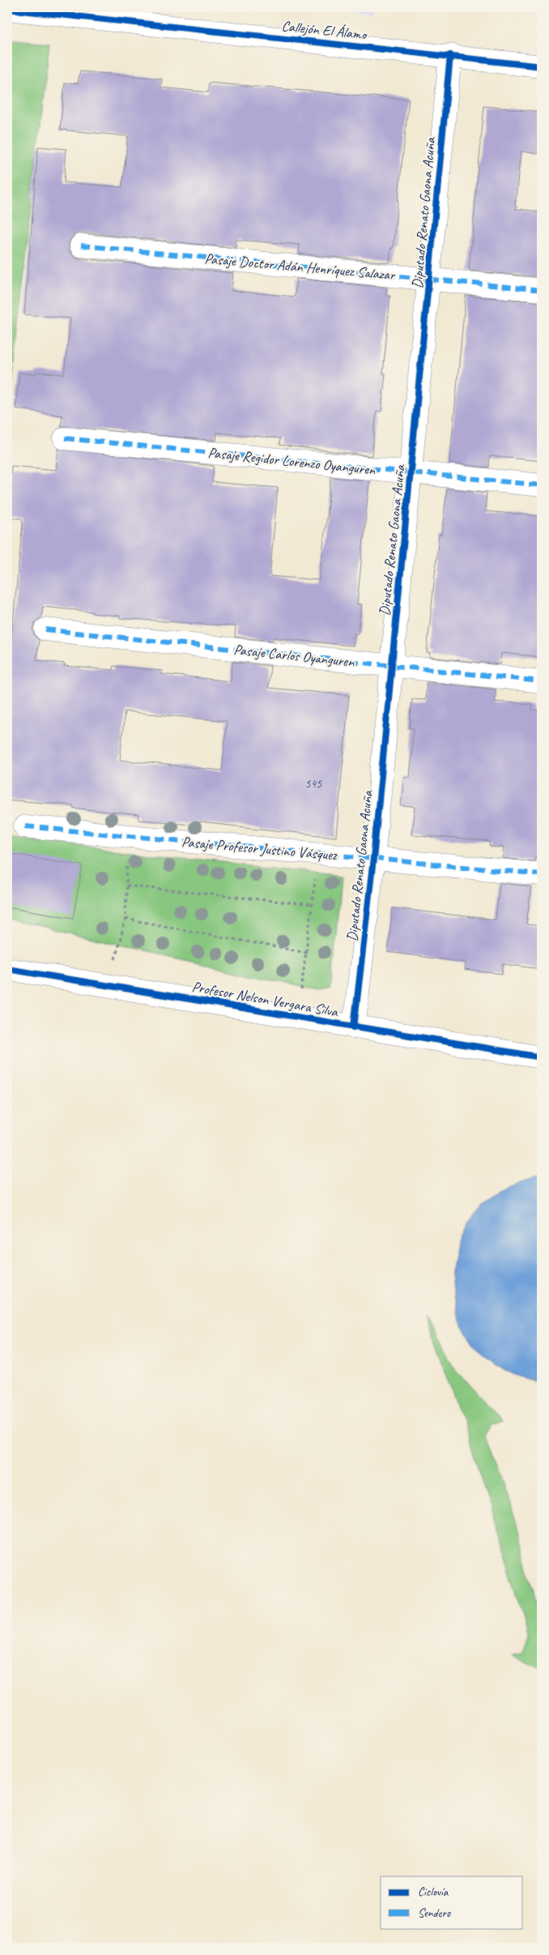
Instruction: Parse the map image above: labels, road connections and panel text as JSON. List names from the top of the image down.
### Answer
{
  "streets": {
    "street": [
      "Callejón El Álamo",
      "Diputado Renato Gaona Acuña",
      "Pasaje Doctor Adán Henríquez Salazar",
      "Pasaje Regidor Lorenzo Oyanguren",
      "Pasaje Carlos Oyanguren",
      "Pasaje Profesor Justino Vásquez",
      "Profesor Nelson Vergara Silva"
    ]
  },
  "crossings": [
    ["Callejón El Álamo", "Diputado Renato Gaona Acuña"],
    ["Diputado Renato Gaona Acuña", "Pasaje Doctor Adán Henríquez Salazar"],
    ["Diputado Renato Gaona Acuña", "Pasaje Regidor Lorenzo Oyanguren"],
    ["Diputado Renato Gaona Acuña", "Pasaje Carlos Oyanguren"],
    ["Diputado Renato Gaona Acuña", "Pasaje Profesor Justino Vásquez"],
    ["Diputado Renato Gaona Acuña", "Profesor Nelson Vergara Silva"]
  ],
  "house_numbers": ["545"],
  "legend": ["Ciclovía", "Sendero"]
}
